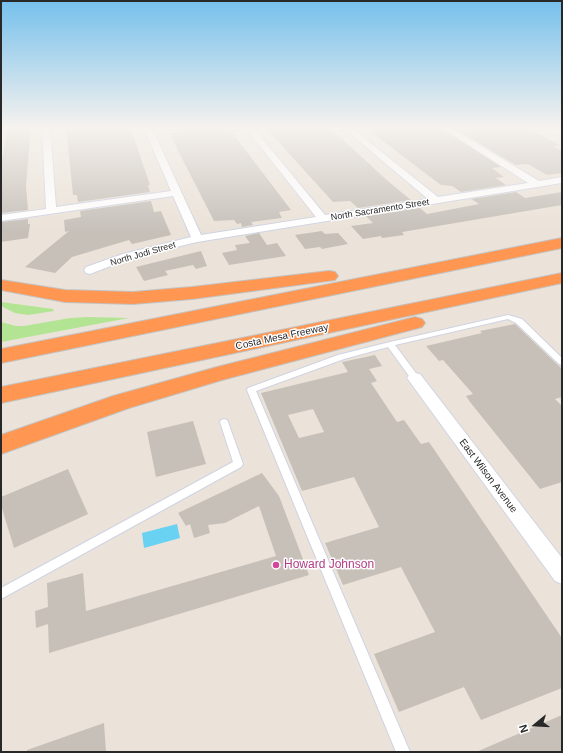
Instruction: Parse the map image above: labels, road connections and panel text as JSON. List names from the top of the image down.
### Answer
{
  "streets": {
    "highway": ["Costa Mesa Freeway"],
    "street": ["North Sacramento Street", "North Jodi Street", "East Wilson Avenue"]
  },
  "crossings": [
    ["North Sacramento Street", "North Jodi Street"]
  ],
  "places": ["Howard Johnson"],
  "north": "left"
}
